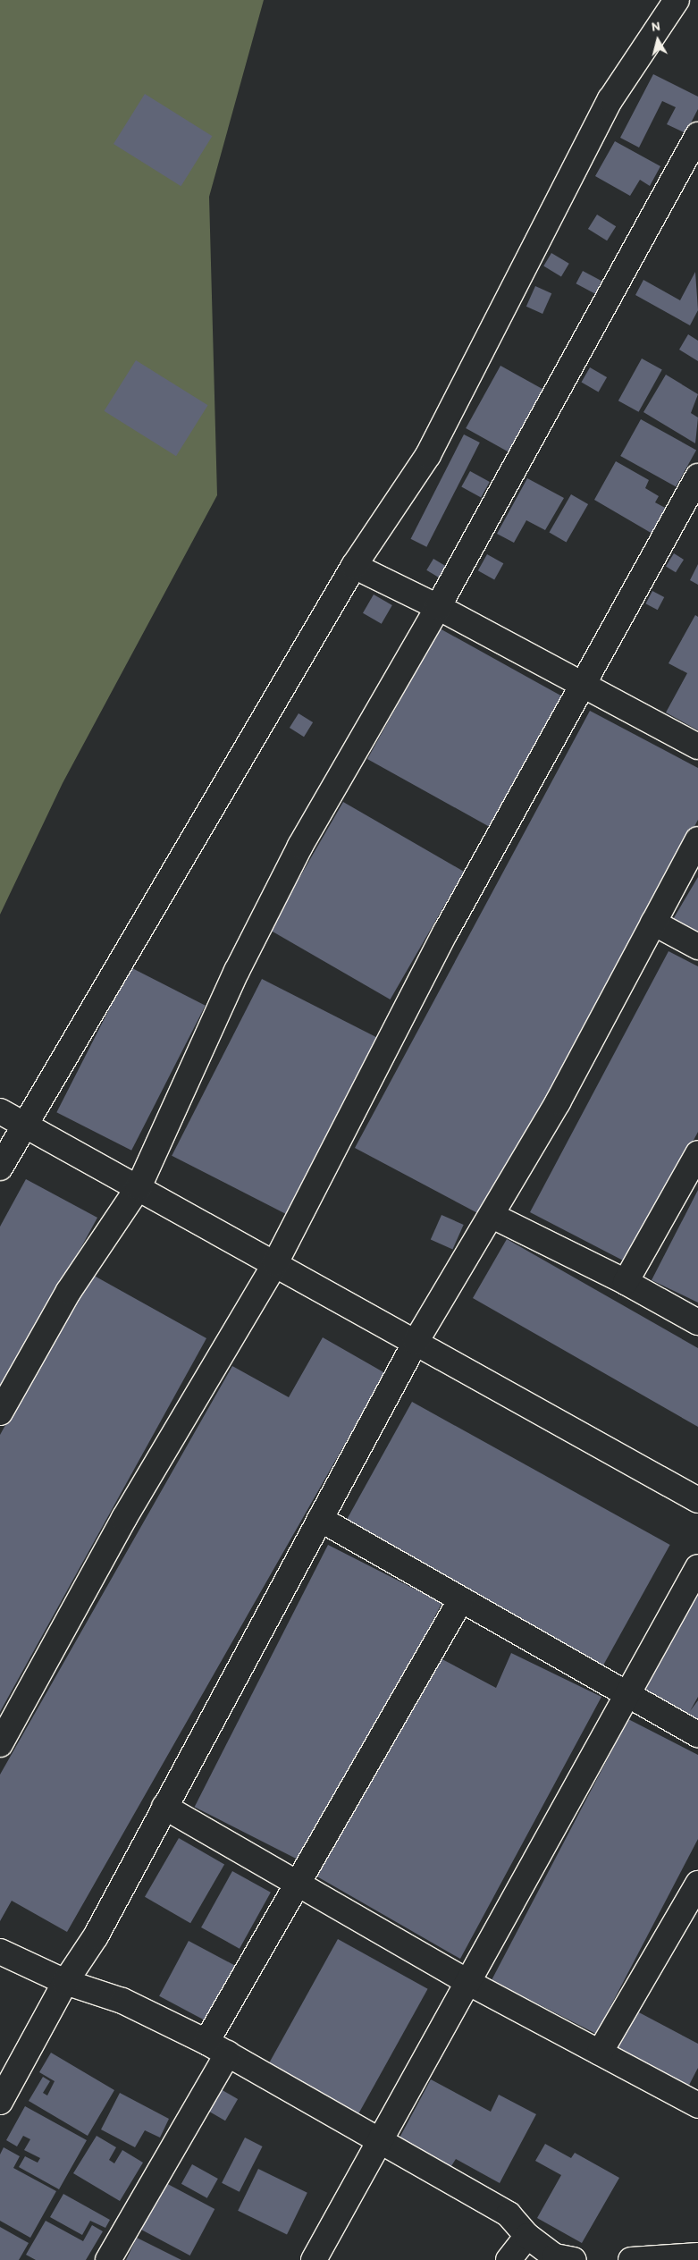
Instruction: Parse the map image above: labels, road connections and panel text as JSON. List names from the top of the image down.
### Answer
{
  "north": "top"
}
